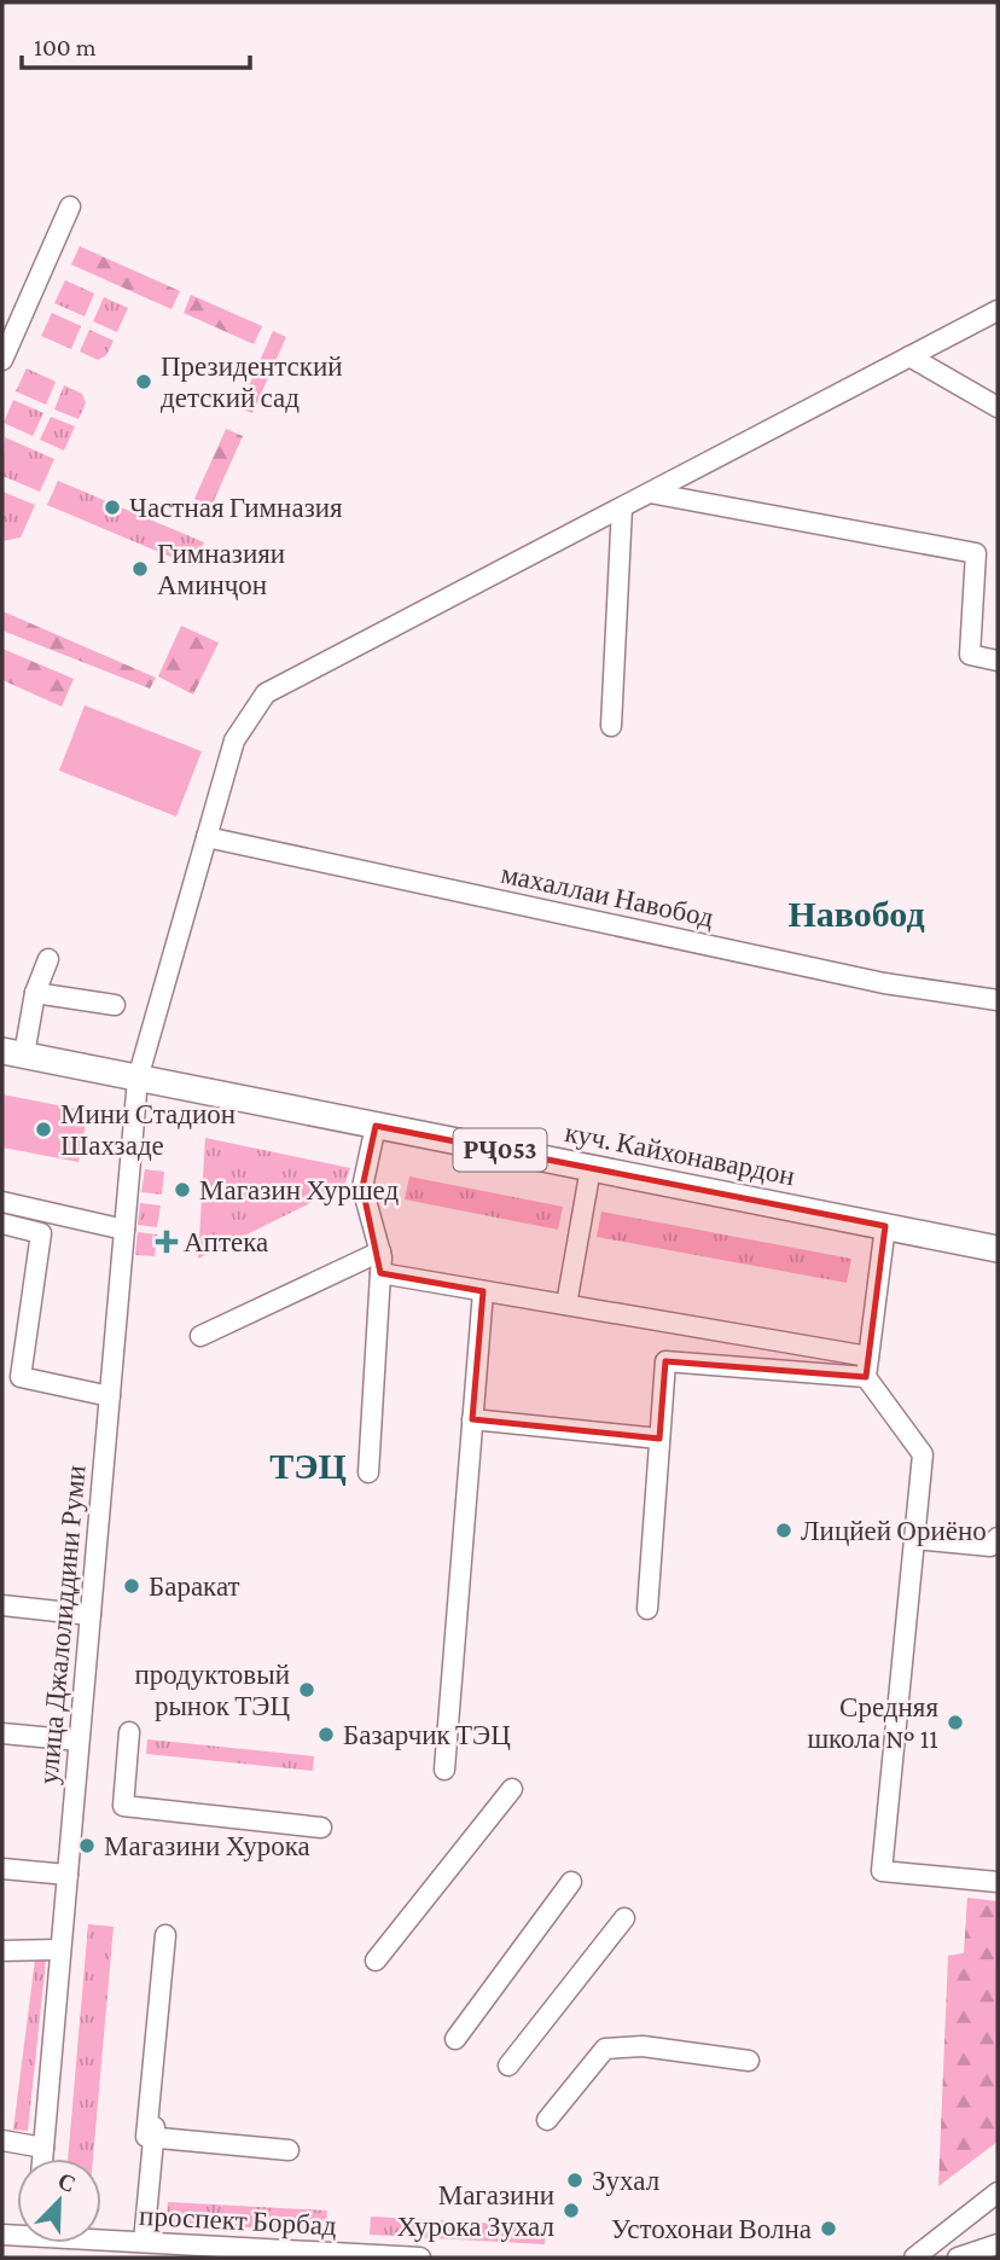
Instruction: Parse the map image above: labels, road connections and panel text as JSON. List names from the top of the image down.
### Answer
{
  "streets": {
    "main road": ["РҶ053", "куч. Кайхонавардон"],
    "street": ["махаллаи Навобод", "улица Джалолиддини Руми", "проспект Борбад"]
  },
  "crossings": [
    ["махаллаи Навобод", "улица Джалолиддини Руми"],
    ["куч. Кайхонавардон", "улица Джалолиддини Руми"]
  ],
  "districts": ["Навобод", "ТЭЦ"],
  "places": {
    "other": [
      "Президентский детский сад",
      "Частная Гимназия",
      "Гимназияи Аминҷон",
      "Мини Стадион Шахзаде",
      "Магазин Хуршед",
      "Лицйей Ориёно",
      "Баракат",
      "продуктовый рынок ТЭЦ",
      "Средняя школа № 11",
      "Базарчик ТЭЦ",
      "Магазини Хурока",
      "Зухал",
      "Магазини Хурока Зухал",
      "Устохонаи Волна"
    ],
    "health": ["Аптека"]
  },
  "scale_bar": "100 m",
  "north": "top right"
}
